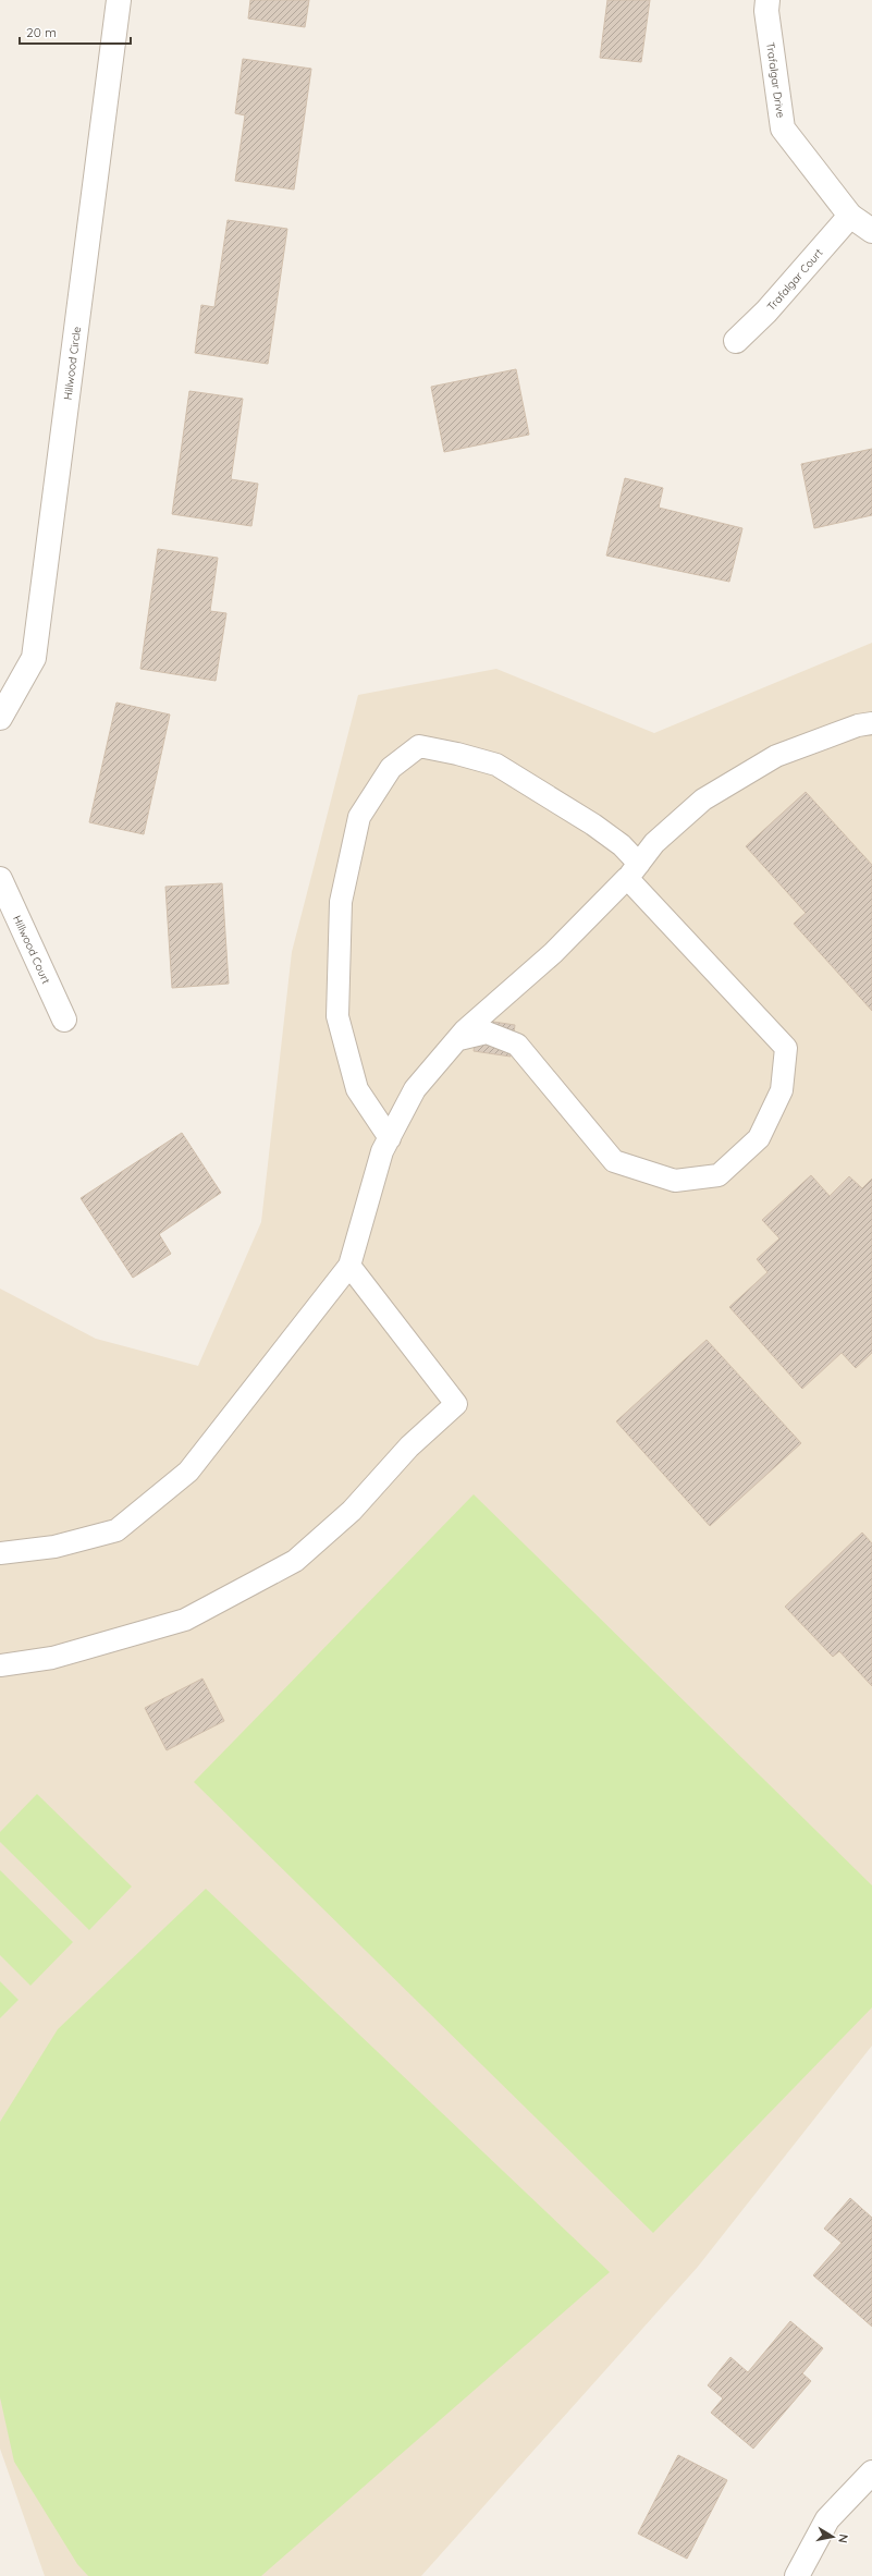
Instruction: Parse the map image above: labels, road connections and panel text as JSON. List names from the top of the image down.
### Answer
{
  "streets": {
    "street": [
      "Trafalgar Drive",
      "Trafalgar Court",
      "Hillwood Circle",
      "Hillwood Court"
    ]
  },
  "crossings": [
    ["Trafalgar Drive", "Trafalgar Court"]
  ],
  "scale_bar": "20 m",
  "north": "right"
}
